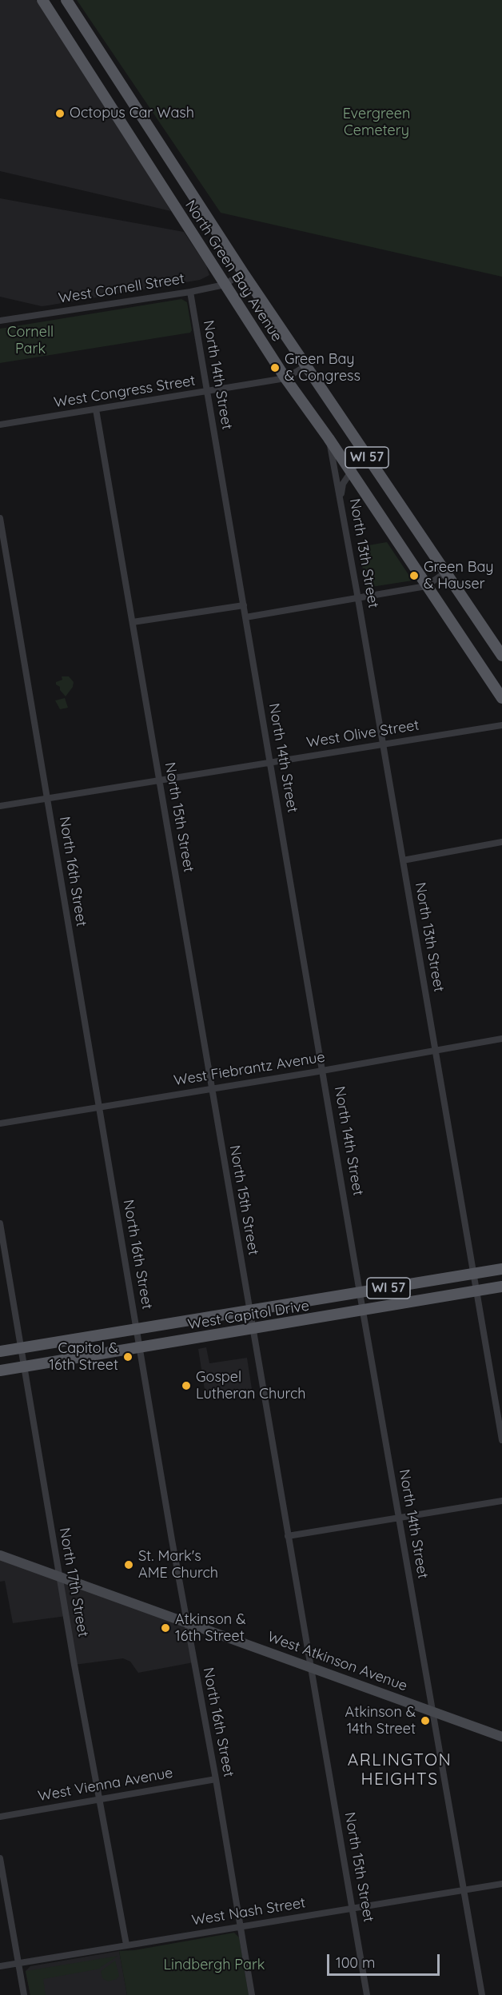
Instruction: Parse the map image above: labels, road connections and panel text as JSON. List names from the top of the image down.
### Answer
{
  "streets": {
    "main road": ["North Green Bay Avenue", "WI 57", "West Capitol Drive"],
    "street": [
      "West Cornell Street",
      "North 14th Street",
      "West Congress Street",
      "North 13th Street",
      "West Olive Street",
      "North 15th Street",
      "North 16th Street",
      "West Fiebrantz Avenue",
      "North 17th Street",
      "West Atkinson Avenue",
      "West Vienna Avenue",
      "West Nash Street"
    ]
  },
  "crossings": [
    ["North Green Bay Avenue", "West Cornell Street"],
    ["North Green Bay Avenue", "West Congress Street"],
    ["North Green Bay Avenue", "North 13th Street"],
    ["West Cornell Street", "North 14th Street"],
    ["North 14th Street", "West Congress Street"],
    ["North 14th Street", "West Olive Street"],
    ["North 14th Street", "West Fiebrantz Avenue"],
    ["North 14th Street", "West Capitol Drive"],
    ["North 14th Street", "West Atkinson Avenue"],
    ["North 14th Street", "West Nash Street"],
    ["West Congress Street", "North 15th Street"],
    ["North 13th Street", "West Olive Street"],
    ["North 13th Street", "West Fiebrantz Avenue"],
    ["North 13th Street", "West Capitol Drive"],
    ["West Olive Street", "North 15th Street"],
    ["West Olive Street", "North 16th Street"],
    ["North 15th Street", "West Fiebrantz Avenue"],
    ["North 15th Street", "West Capitol Drive"],
    ["North 15th Street", "West Atkinson Avenue"],
    ["North 15th Street", "West Nash Street"],
    ["North 16th Street", "West Fiebrantz Avenue"],
    ["North 16th Street", "West Capitol Drive"],
    ["North 16th Street", "West Atkinson Avenue"],
    ["North 16th Street", "West Vienna Avenue"],
    ["North 16th Street", "West Nash Street"],
    ["West Capitol Drive", "North 17th Street"],
    ["North 17th Street", "West Atkinson Avenue"],
    ["North 17th Street", "West Vienna Avenue"],
    ["North 17th Street", "West Nash Street"]
  ],
  "districts": ["ARLINGTON HEIGHTS"],
  "parks": ["Evergreen Cemetery", "Cornell Park", "Lindbergh Park"],
  "places": [
    "Octopus Car Wash",
    "Green Bay & Congress",
    "Green Bay & Hauser",
    "Capitol & 16th Street",
    "Gospel Lutheran Church",
    "St. Mark's AME Church",
    "Atkinson & 16th Street",
    "Atkinson & 14th Street"
  ],
  "scale_bar": "100 m"
}
